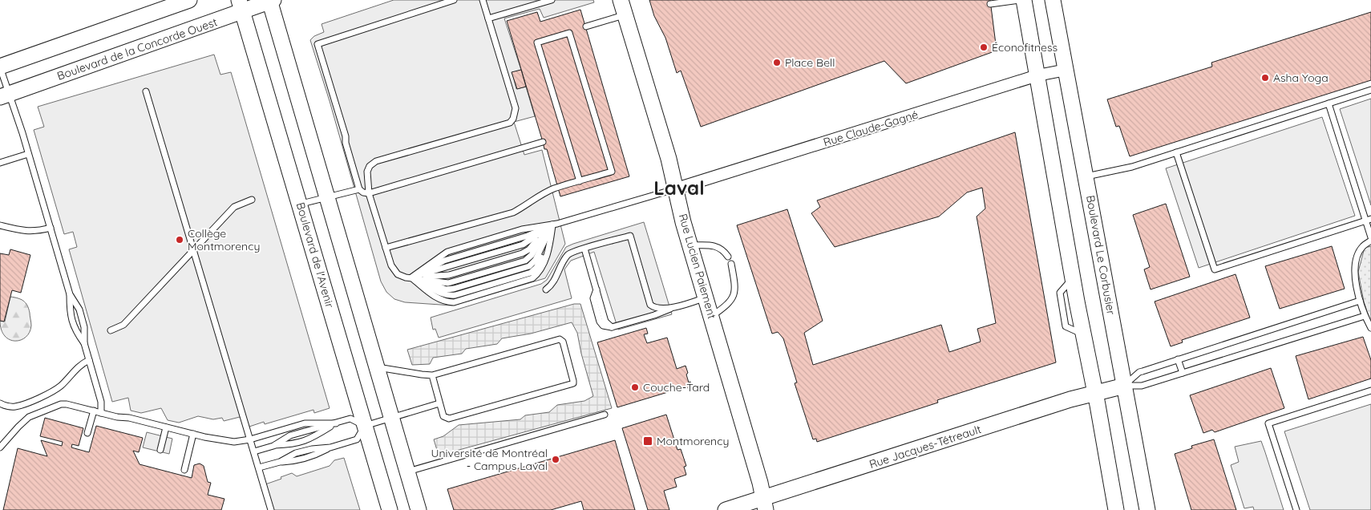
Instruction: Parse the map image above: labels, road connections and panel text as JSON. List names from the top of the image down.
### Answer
{
  "streets": {
    "street": [
      "Boulevard de la Concorde Ouest",
      "Rue Claude-Gagné",
      "Boulevard de l'Avenir",
      "Boulevard Le Corbusier",
      "Rue Lucien Paiement",
      "Rue Jacques-Tétreault"
    ]
  },
  "crossings": [
    ["Boulevard de la Concorde Ouest", "Boulevard de l'Avenir"],
    ["Rue Claude-Gagné", "Boulevard Le Corbusier"],
    ["Rue Claude-Gagné", "Rue Lucien Paiement"],
    ["Boulevard Le Corbusier", "Rue Jacques-Tétreault"],
    ["Rue Lucien Paiement", "Rue Jacques-Tétreault"]
  ],
  "districts": ["Laval"],
  "places": {
    "other": [
      "Éconofitness",
      "Place Bell",
      "Asha Yoga",
      "Collège Montmorency",
      "Couche-Tard",
      "Université de Montréal - Campus Laval"
    ],
    "transit": ["Montmorency"]
  }
}
